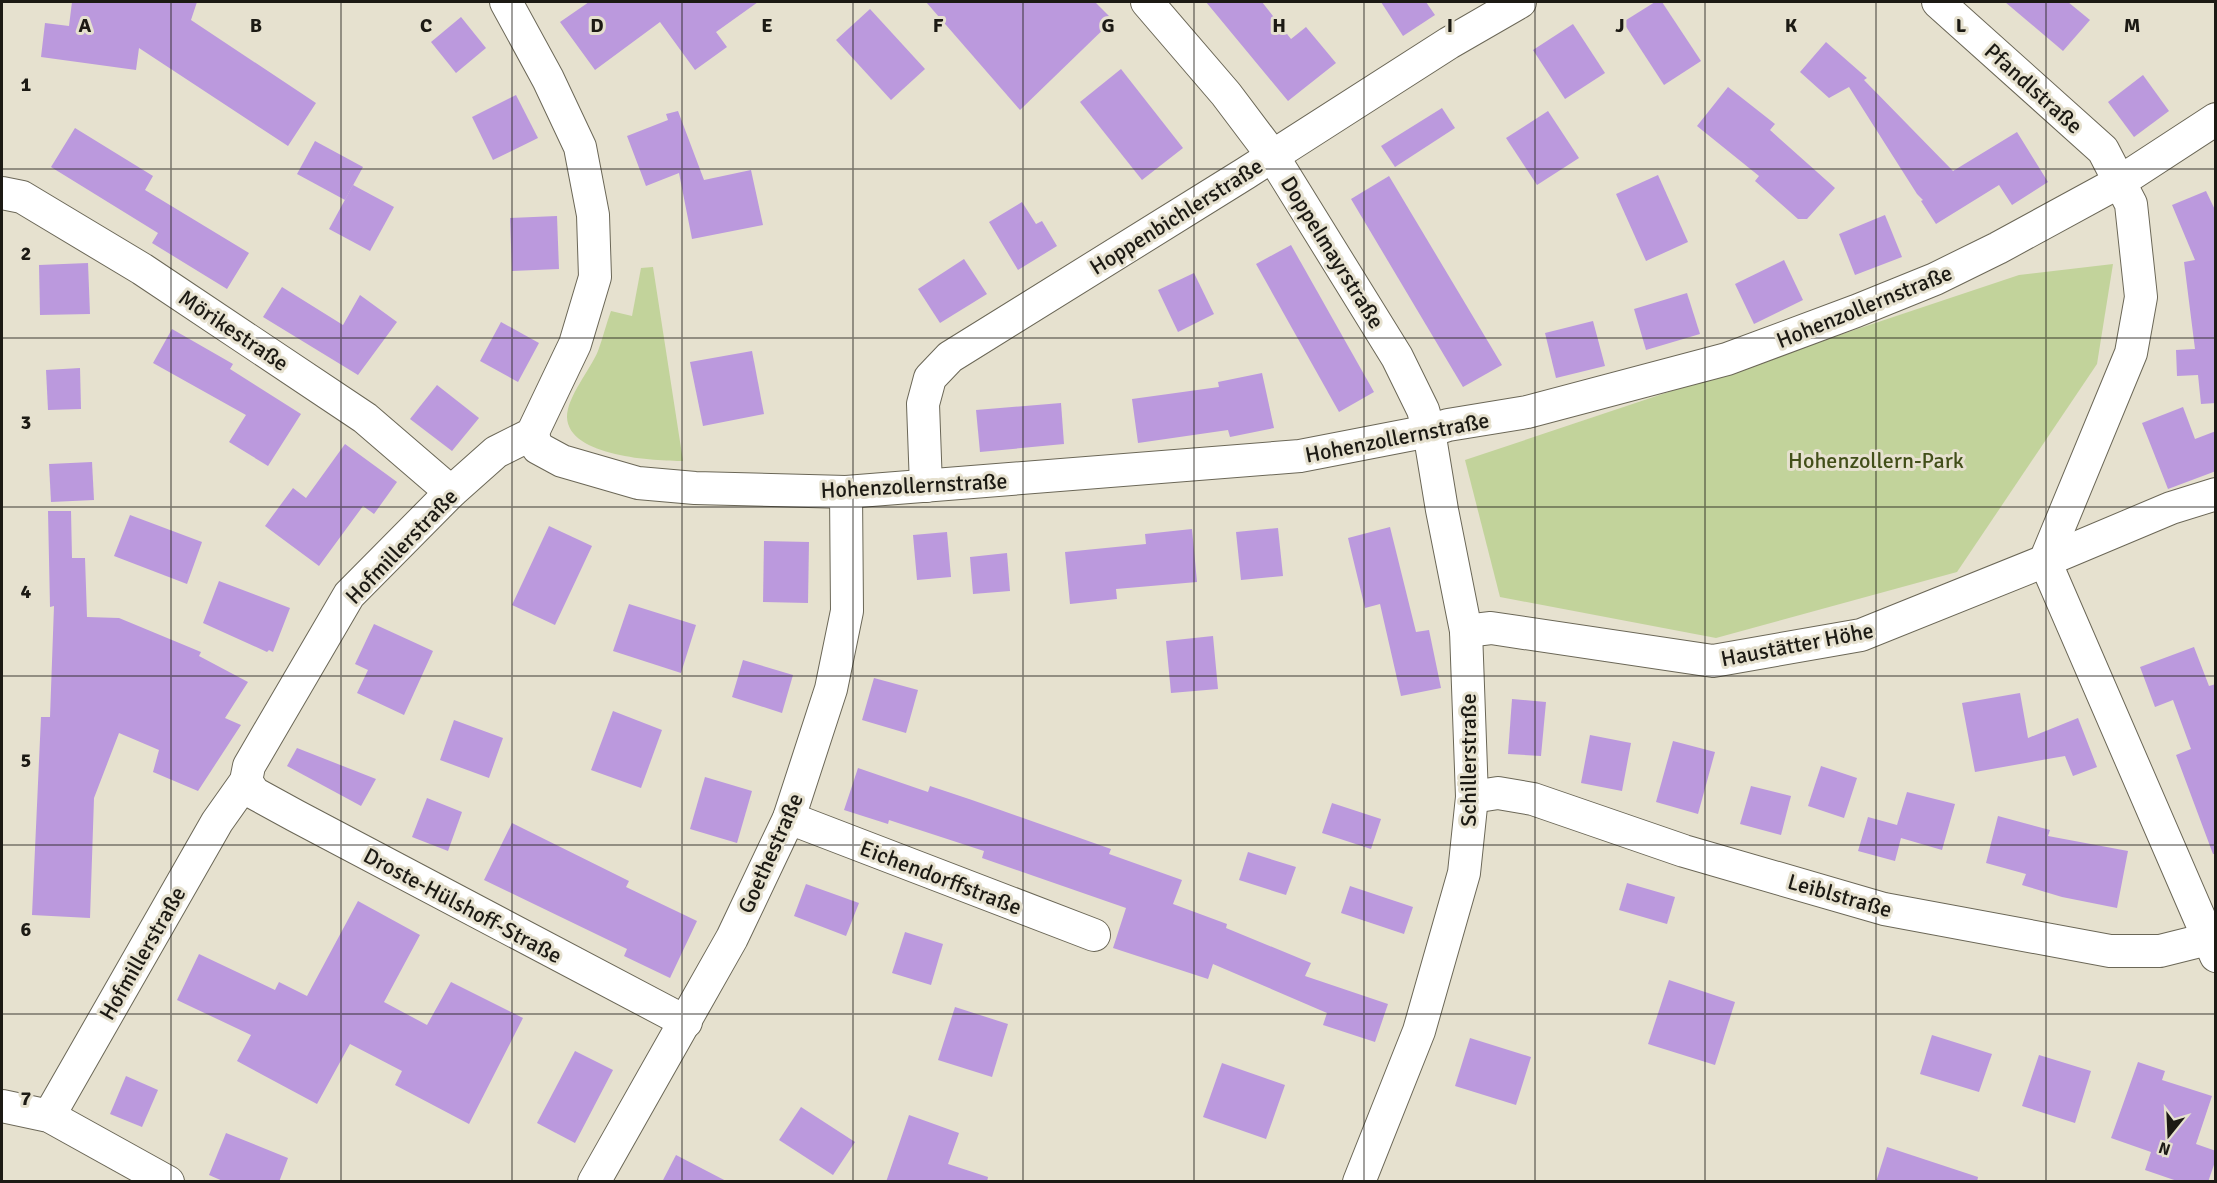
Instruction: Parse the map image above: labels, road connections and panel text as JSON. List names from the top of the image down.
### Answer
{
  "streets": {
    "street": [
      "Pfandlstraße",
      "Hoppenbichlerstraße",
      "Doppelmayrstraße",
      "Hohenzollernstraße",
      "Mörikestraße",
      "Hofmillerstraße",
      "Haustätter Höhe",
      "Schillerstraße",
      "Goethestraße",
      "Eichendorffstraße",
      "Leiblstraße",
      "Droste-Hülshoff-Straße"
    ]
  },
  "crossings": [
    ["Pfandlstraße", "Hohenzollernstraße"],
    ["Hoppenbichlerstraße", "Doppelmayrstraße"],
    ["Hoppenbichlerstraße", "Hohenzollernstraße"],
    ["Doppelmayrstraße", "Hohenzollernstraße"],
    ["Doppelmayrstraße", "Schillerstraße"],
    ["Hohenzollernstraße", "Hofmillerstraße"],
    ["Hohenzollernstraße", "Schillerstraße"],
    ["Hohenzollernstraße", "Goethestraße"],
    ["Mörikestraße", "Hofmillerstraße"],
    ["Hofmillerstraße", "Droste-Hülshoff-Straße"],
    ["Haustätter Höhe", "Schillerstraße"],
    ["Schillerstraße", "Leiblstraße"],
    ["Goethestraße", "Eichendorffstraße"],
    ["Goethestraße", "Droste-Hülshoff-Straße"]
  ],
  "parks": ["Hohenzollern-Park"],
  "north": "bottom",
  "grid": {
    "columns": [
      "A",
      "B",
      "C",
      "D",
      "E",
      "F",
      "G",
      "H",
      "I",
      "J",
      "K",
      "L",
      "M"
    ],
    "rows": [
      "1",
      "2",
      "3",
      "4",
      "5",
      "6",
      "7"
    ]
  }
}
